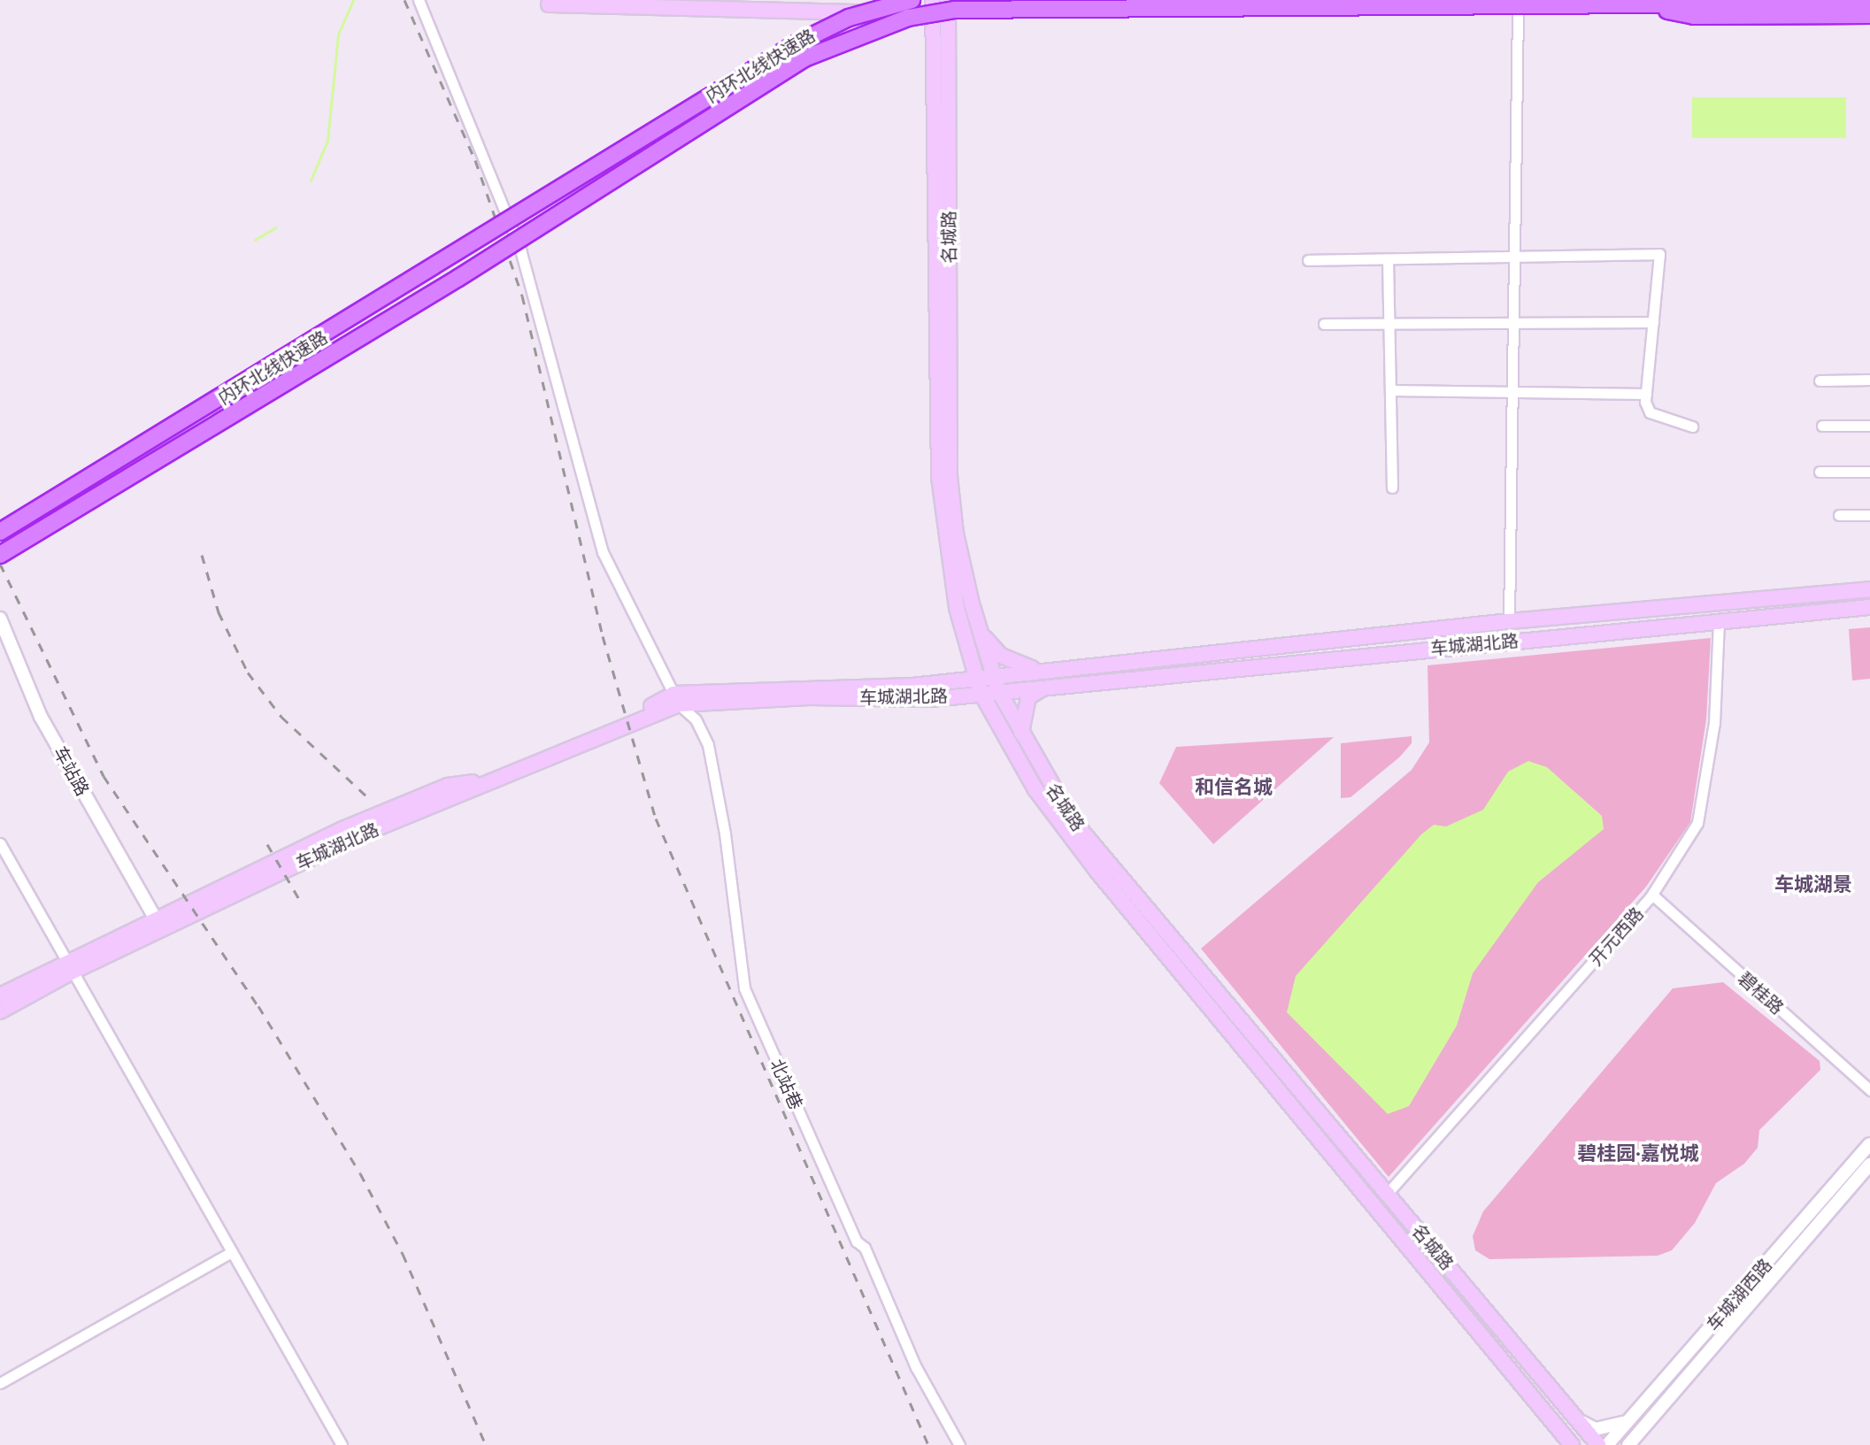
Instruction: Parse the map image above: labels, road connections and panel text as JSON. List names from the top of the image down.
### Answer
{
  "streets": {
    "highway": ["内环北线快速路"],
    "main road": ["名城路", "车城湖北路"],
    "street": [
      "车站路",
      "开元西路",
      "碧桂路",
      "北站巷",
      "车城湖西路"
    ]
  },
  "crossings": [
    ["名城路", "车城湖北路"],
    ["名城路", "开元西路"],
    ["车城湖北路", "车站路"],
    ["车城湖北路", "开元西路"],
    ["车城湖北路", "北站巷"],
    ["开元西路", "碧桂路"]
  ],
  "districts": ["和信名城", "车城湖景", "碧桂园·嘉悦城"]
}
